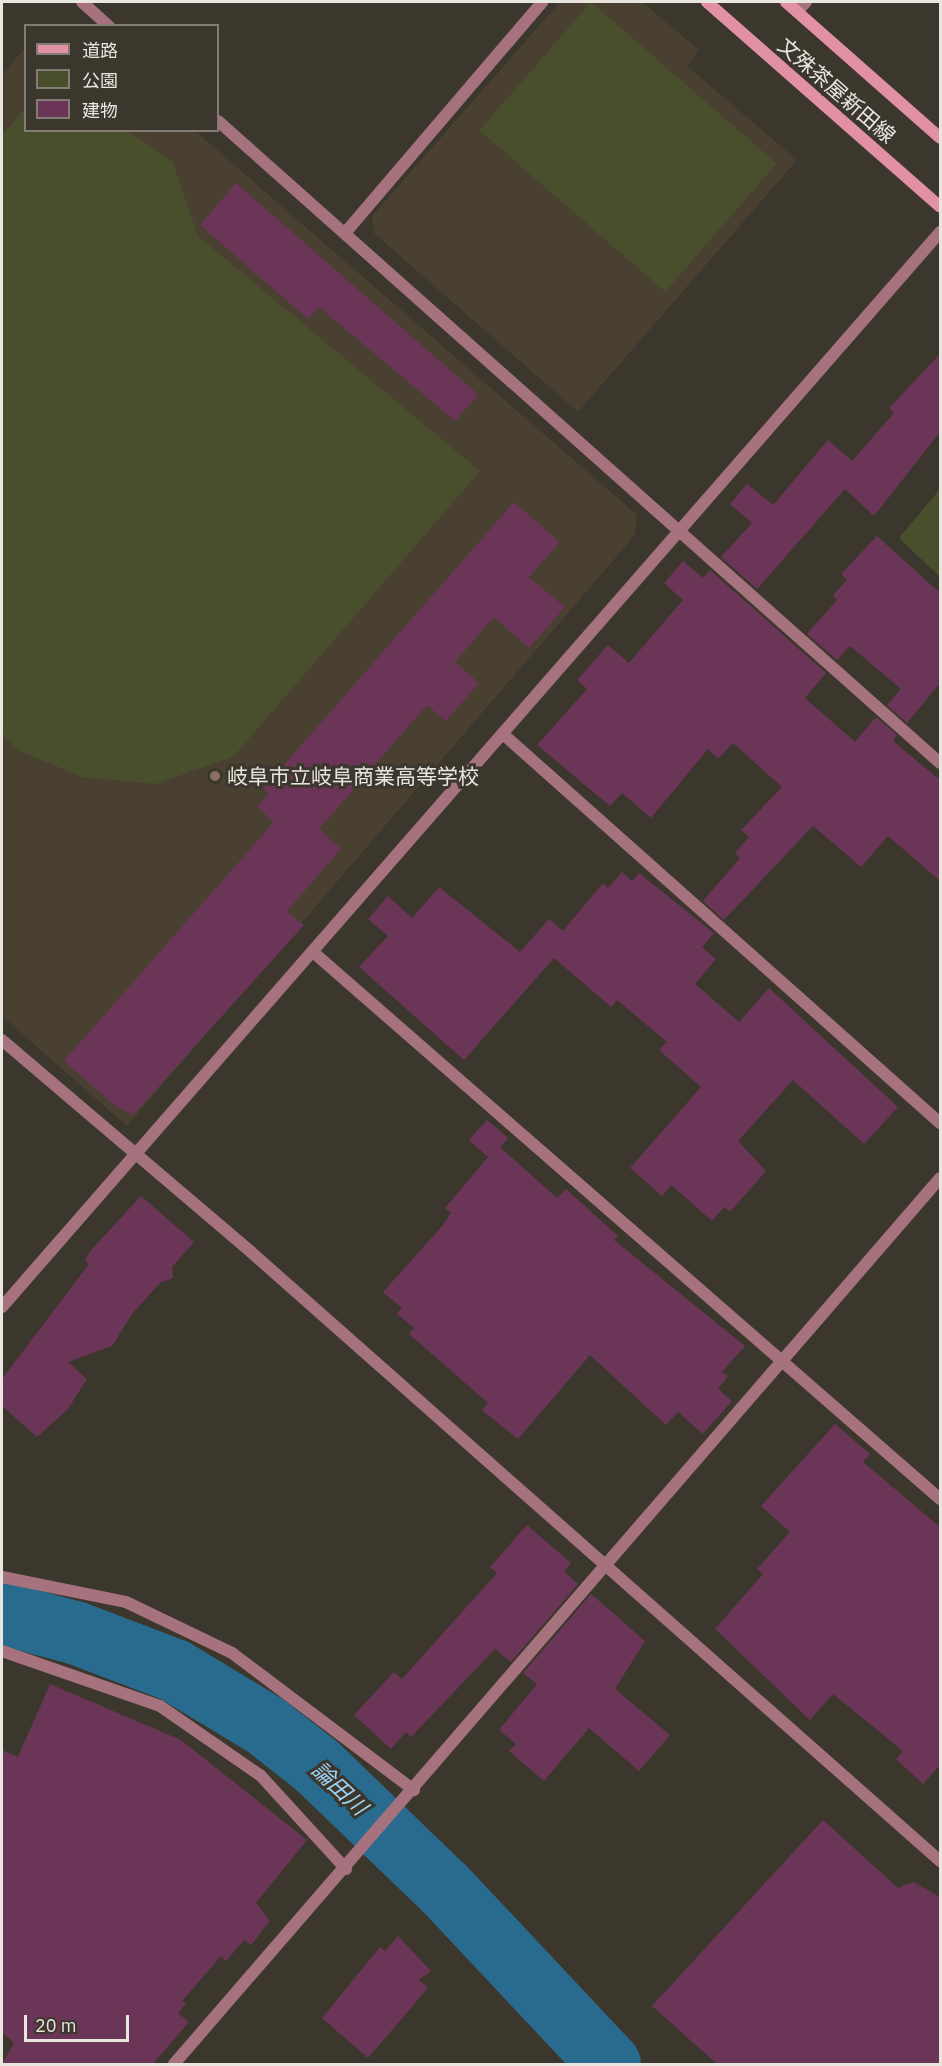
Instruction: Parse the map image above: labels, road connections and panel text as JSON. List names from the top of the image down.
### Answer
{
  "streets": {
    "main road": ["文殊茶屋新田線"]
  },
  "water": ["論田川"],
  "places": ["岐阜市立岐阜商業高等学校"],
  "legend": ["道路", "公園", "建物"],
  "scale_bar": "20 m"
}
